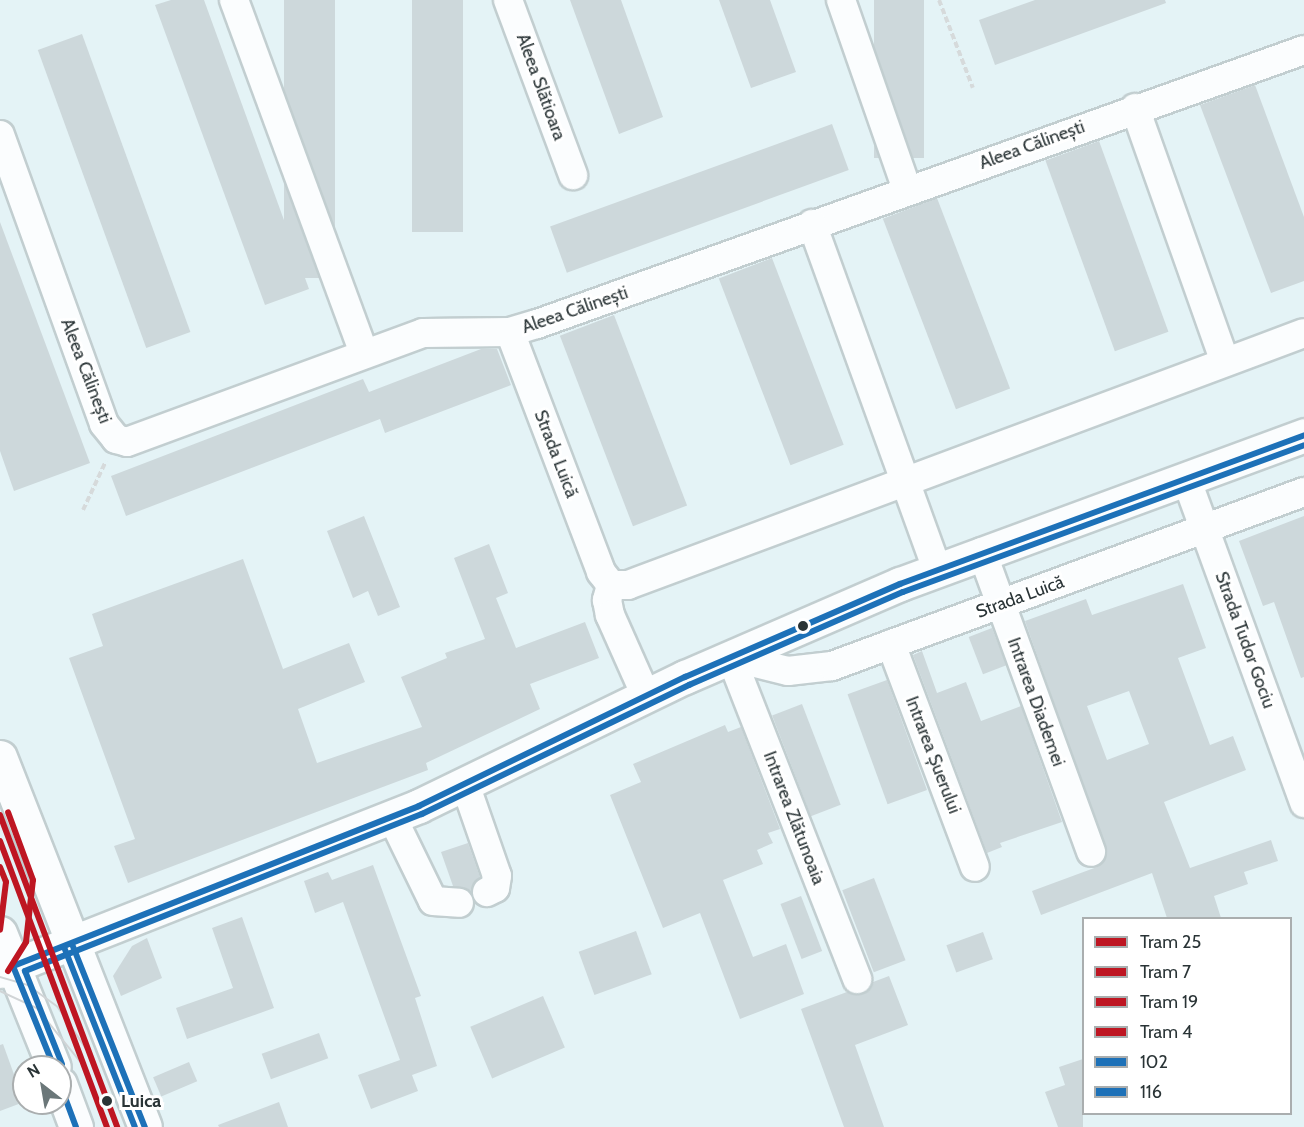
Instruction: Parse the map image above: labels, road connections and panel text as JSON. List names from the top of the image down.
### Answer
{
  "streets": {
    "street": [
      "Aleea Slătioara",
      "Aleea Călinești",
      "Strada Luică",
      "Strada Tudor Gociu",
      "Intrarea Diademei",
      "Intrarea Șuerului",
      "Intrarea Zlătunoaia"
    ]
  },
  "crossings": [
    ["Aleea Călinești", "Strada Luică"],
    ["Strada Luică", "Strada Tudor Gociu"],
    ["Strada Luică", "Intrarea Diademei"],
    ["Strada Luică", "Intrarea Șuerului"],
    ["Strada Luică", "Intrarea Zlătunoaia"]
  ],
  "places": ["Luica"],
  "lines": [
    "transit line 102",
    "transit line 116",
    "tram line 19",
    "tram line 25",
    "tram line 7",
    "tram line 4"
  ],
  "legend": [
    "Tram 25",
    "Tram 7",
    "Tram 19",
    "Tram 4",
    "102",
    "116"
  ],
  "north": "top left"
}
